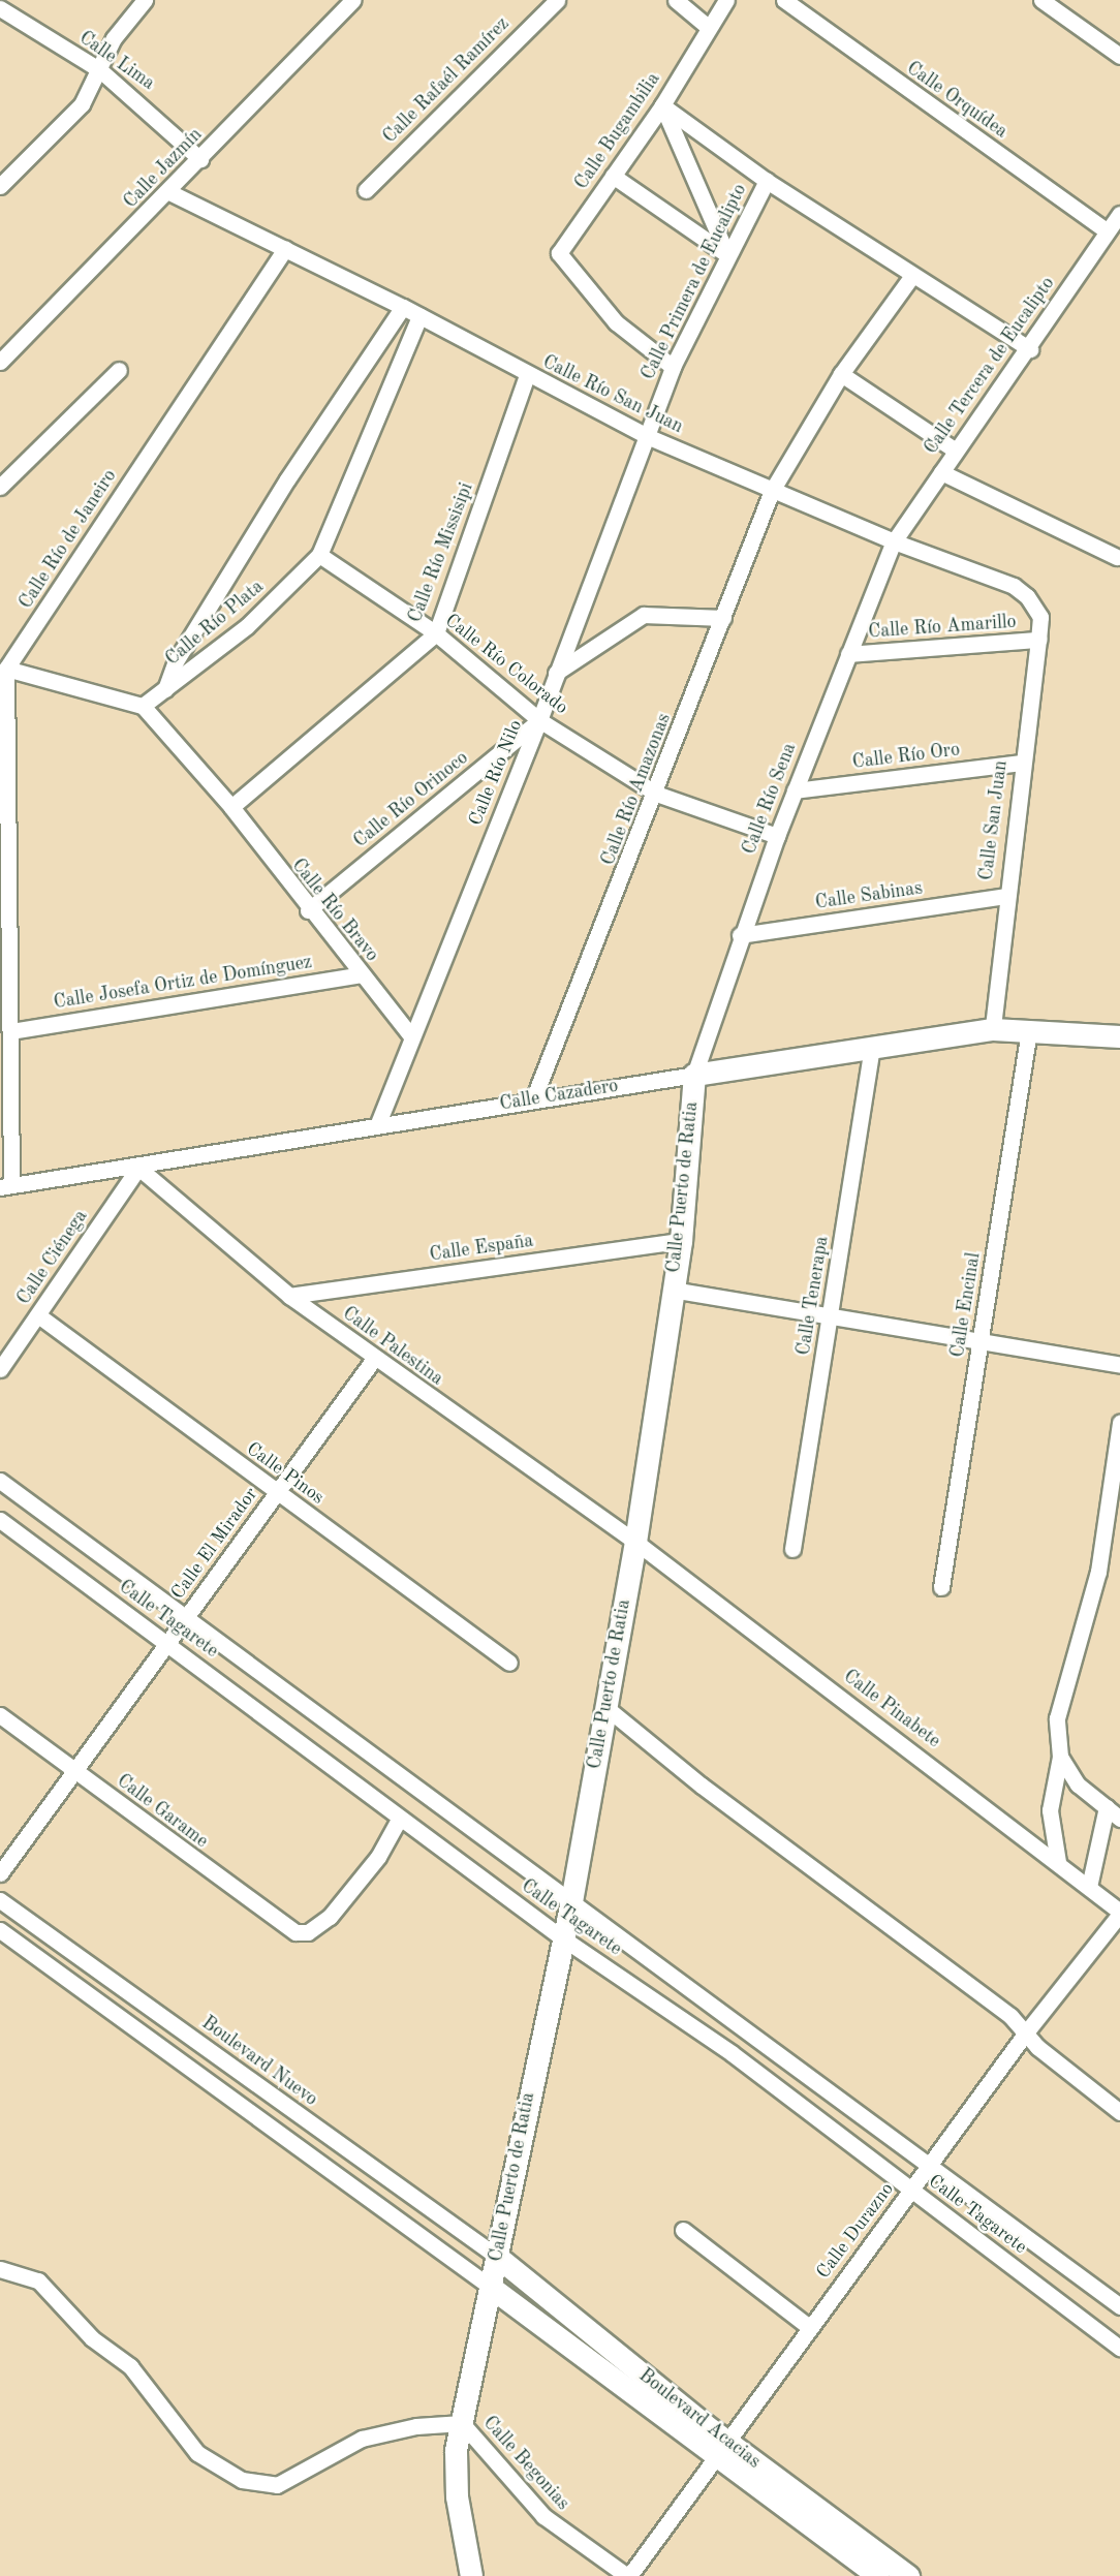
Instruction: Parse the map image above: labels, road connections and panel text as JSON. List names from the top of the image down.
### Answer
{
  "streets": {
    "street": [
      "Calle Lima",
      "Calle Rafaél Ramírez",
      "Calle Orquídea",
      "Calle Bugambilia",
      "Calle Jazmín",
      "Calle Primera de Eucalipto",
      "Calle Tercera de Eucalipto",
      "Calle Río San Juan",
      "Calle Río de Janeiro",
      "Calle Río Missisipi",
      "Calle Río Plata",
      "Calle Río Amarillo",
      "Calle Río Colorado",
      "Calle Río Oro",
      "Calle Río Nilo",
      "Calle Río Amazonas",
      "Calle Río Sena",
      "Calle Río Orinoco",
      "Calle San Juan",
      "Calle Sabinas",
      "Calle Río Bravo",
      "Calle Josefa Ortiz de Domínguez",
      "Calle Cazadero",
      "Calle Puerto de Ratia",
      "Calle España",
      "Calle Ciénega",
      "Calle Tenerapa",
      "Calle Encinal",
      "Calle Palestina",
      "Calle Pinos",
      "Calle El Mirador",
      "Calle Tagarete",
      "Calle Pinabete",
      "Calle Garame",
      "Boulevard Nuevo",
      "Calle Durazno",
      "Boulevard Acacias",
      "Calle Begonias"
    ]
  },
  "crossings": [
    ["Calle Lima", "Calle Jazmín"],
    ["Calle Orquídea", "Calle Tercera de Eucalipto"],
    ["Calle Bugambilia", "Calle Primera de Eucalipto"],
    ["Calle Jazmín", "Calle Río San Juan"],
    ["Calle Primera de Eucalipto", "Calle Río San Juan"],
    ["Calle Primera de Eucalipto", "Calle Río Nilo"],
    ["Calle Tercera de Eucalipto", "Calle Río San Juan"],
    ["Calle Tercera de Eucalipto", "Calle Río Sena"],
    ["Calle Río San Juan", "Calle Río de Janeiro"],
    ["Calle Río San Juan", "Calle Río Missisipi"],
    ["Calle Río San Juan", "Calle Río Plata"],
    ["Calle Río San Juan", "Calle Río Nilo"],
    ["Calle Río San Juan", "Calle Río Amazonas"],
    ["Calle Río San Juan", "Calle Río Sena"],
    ["Calle Río San Juan", "Calle San Juan"],
    ["Calle Río Missisipi", "Calle Río Colorado"],
    ["Calle Río Missisipi", "Calle Río Bravo"],
    ["Calle Río Plata", "Calle Río Colorado"],
    ["Calle Río Amarillo", "Calle Río Sena"],
    ["Calle Río Amarillo", "Calle San Juan"],
    ["Calle Río Colorado", "Calle Río Nilo"],
    ["Calle Río Colorado", "Calle Río Amazonas"],
    ["Calle Río Colorado", "Calle Río Sena"],
    ["Calle Río Colorado", "Calle Río Orinoco"],
    ["Calle Río Oro", "Calle Río Sena"],
    ["Calle Río Oro", "Calle San Juan"],
    ["Calle Río Nilo", "Calle Río Orinoco"],
    ["Calle Río Nilo", "Calle Río Bravo"],
    ["Calle Río Nilo", "Calle Cazadero"],
    ["Calle Río Amazonas", "Calle Cazadero"],
    ["Calle Río Sena", "Calle Sabinas"],
    ["Calle Río Sena", "Calle Cazadero"],
    ["Calle Río Sena", "Calle Puerto de Ratia"],
    ["Calle Río Orinoco", "Calle Río Bravo"],
    ["Calle San Juan", "Calle Sabinas"],
    ["Calle San Juan", "Calle Cazadero"],
    ["Calle Río Bravo", "Calle Josefa Ortiz de Domínguez"],
    ["Calle Cazadero", "Calle Puerto de Ratia"],
    ["Calle Cazadero", "Calle Ciénega"],
    ["Calle Cazadero", "Calle Tenerapa"],
    ["Calle Cazadero", "Calle Encinal"],
    ["Calle Cazadero", "Calle Palestina"],
    ["Calle Puerto de Ratia", "Calle España"],
    ["Calle Puerto de Ratia", "Calle Palestina"],
    ["Calle Puerto de Ratia", "Calle Tagarete"],
    ["Calle Puerto de Ratia", "Calle Pinabete"],
    ["Calle Puerto de Ratia", "Boulevard Nuevo"],
    ["Calle Puerto de Ratia", "Boulevard Acacias"],
    ["Calle Puerto de Ratia", "Calle Begonias"],
    ["Calle España", "Calle Palestina"],
    ["Calle Ciénega", "Calle Palestina"],
    ["Calle Ciénega", "Calle Pinos"],
    ["Calle Palestina", "Calle El Mirador"],
    ["Calle Palestina", "Calle Pinabete"],
    ["Calle Pinos", "Calle El Mirador"],
    ["Calle El Mirador", "Calle Tagarete"],
    ["Calle El Mirador", "Calle Garame"],
    ["Calle Tagarete", "Calle Garame"],
    ["Calle Tagarete", "Calle Durazno"],
    ["Calle Pinabete", "Calle Durazno"],
    ["Boulevard Nuevo", "Boulevard Acacias"],
    ["Calle Durazno", "Boulevard Acacias"],
    ["Calle Durazno", "Calle Begonias"]
  ]
}
